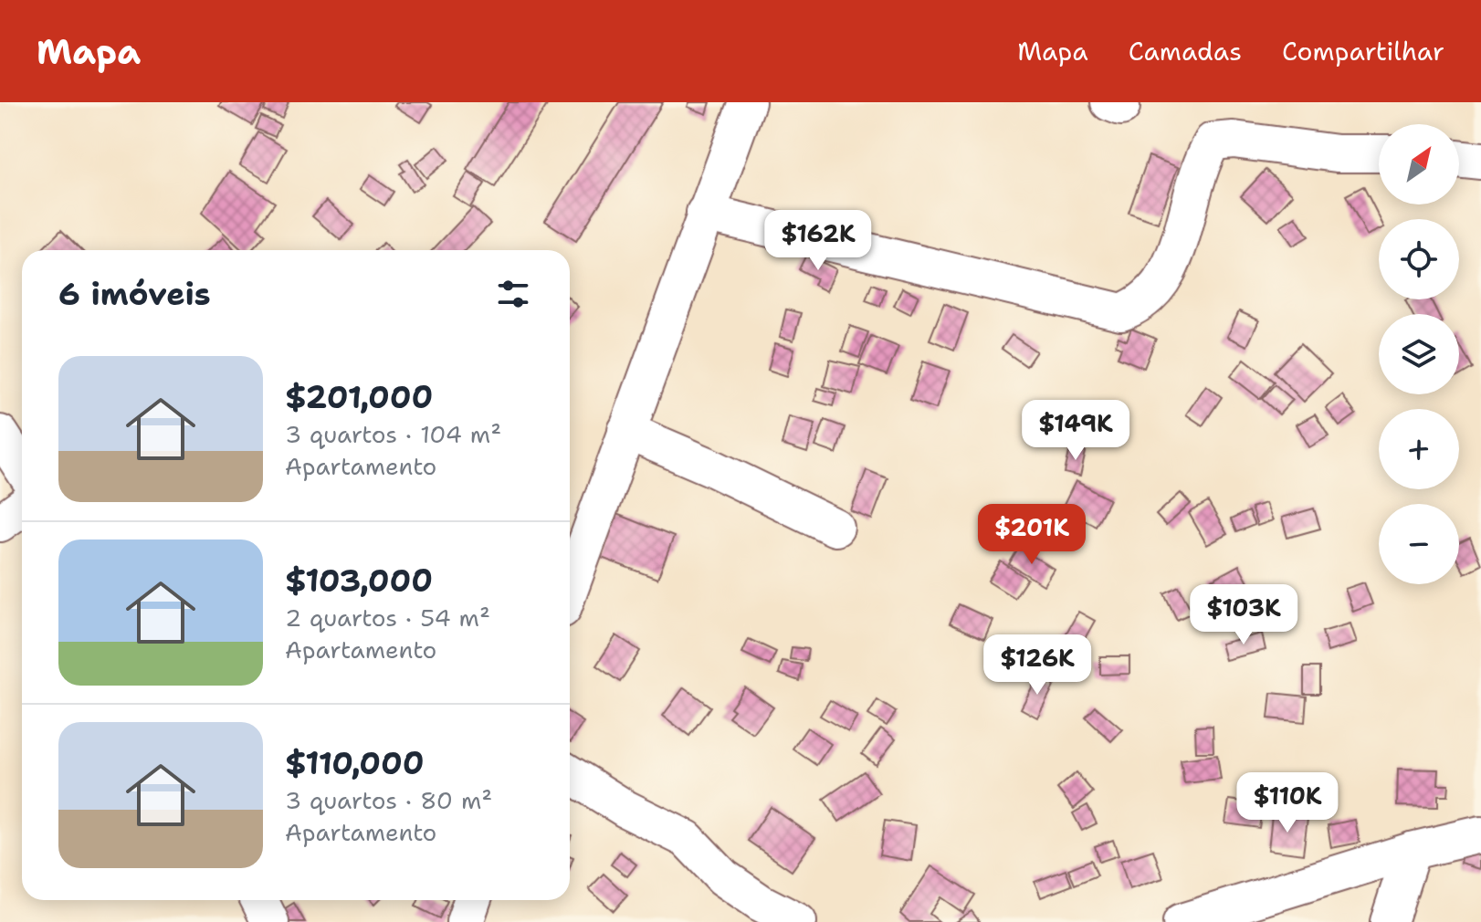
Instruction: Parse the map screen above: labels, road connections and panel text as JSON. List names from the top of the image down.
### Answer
{
  "north": "top right",
  "page": {
    "header": "Mapa",
    "nav": ["Mapa", "Camadas", "Compartilhar"],
    "map_buttons": ["+", "−"],
    "price": [
      "$162K",
      "$149K",
      "$201K",
      "$103K",
      "$126K",
      "$110K"
    ],
    "heading": "6 imóveis",
    "list": [
      {
        "name": "$201,000",
        "note": "3 quartos · 104 m² · Apartamento"
      },
      {
        "name": "$103,000",
        "note": "2 quartos · 54 m² · Apartamento"
      },
      {
        "name": "$110,000",
        "note": "3 quartos · 80 m² · Apartamento"
      }
    ]
  }
}
